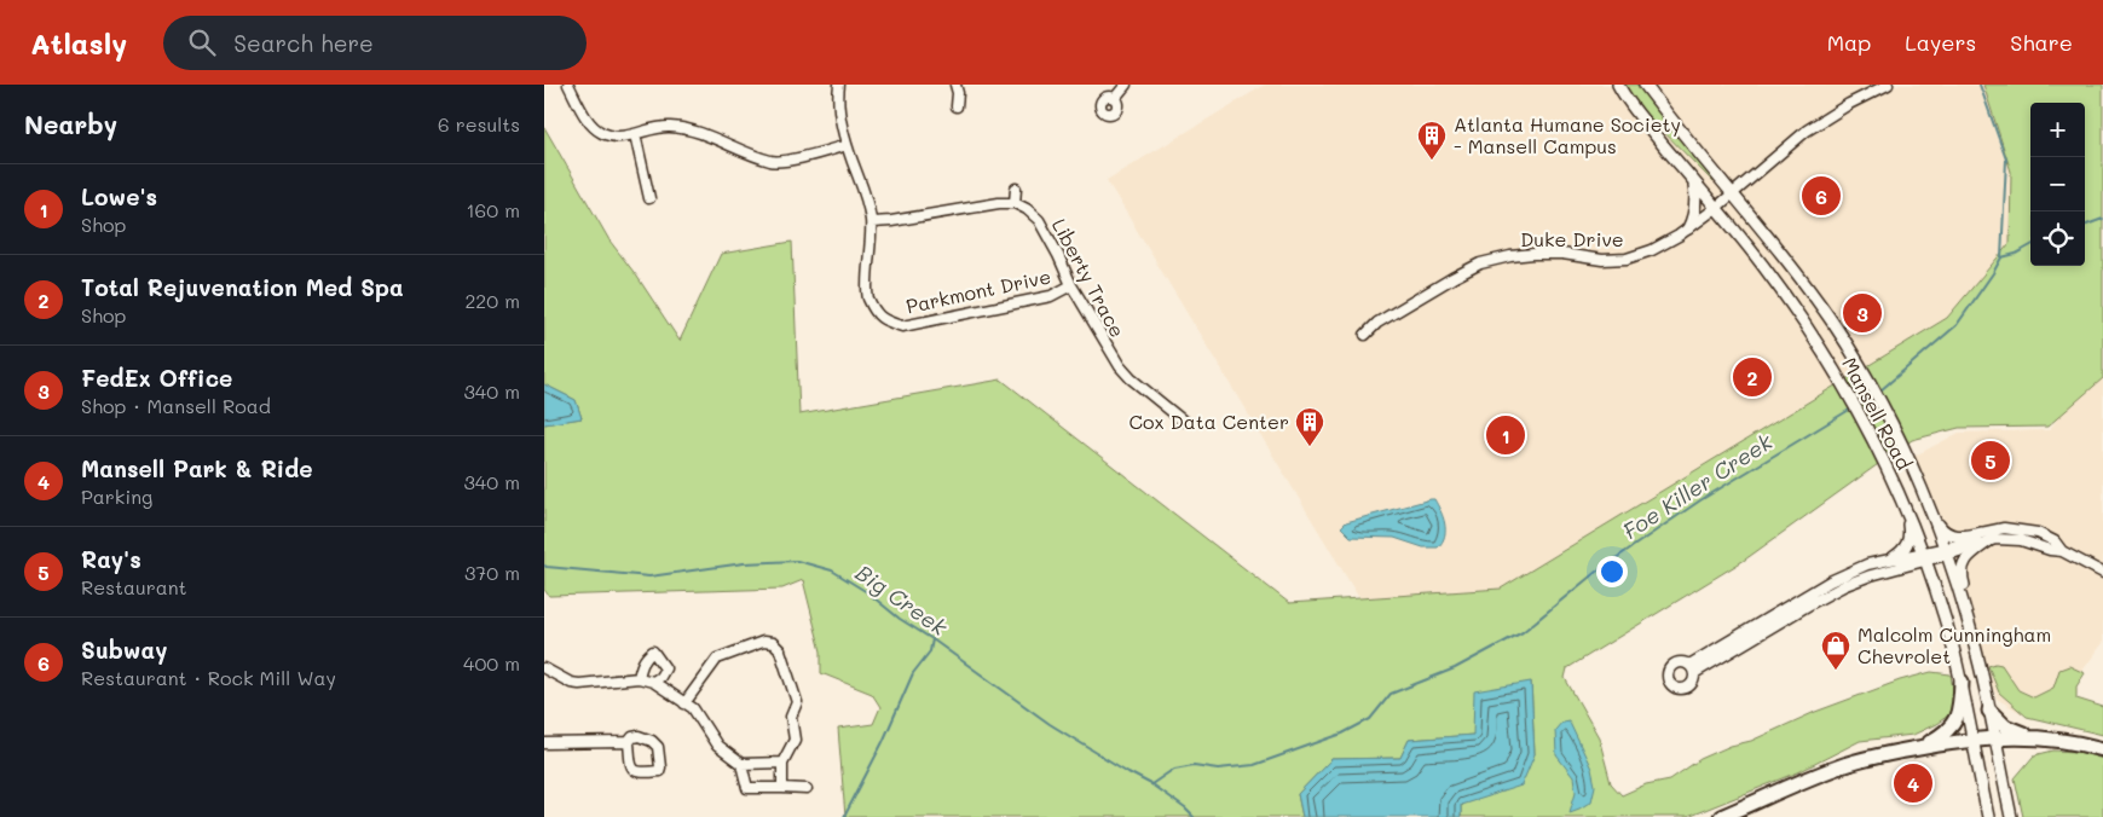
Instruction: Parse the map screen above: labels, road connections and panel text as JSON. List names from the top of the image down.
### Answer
{
  "streets": {
    "main road": ["Mansell Road"],
    "street": ["Duke Drive", "Liberty Trace", "Parkmont Drive"]
  },
  "crossings": [
    ["Duke Drive", "Mansell Road"],
    ["Liberty Trace", "Parkmont Drive"]
  ],
  "water": ["Foe Killer Creek", "Big Creek"],
  "places": {
    "building": ["Atlanta Humane Society - Mansell Campus", "Cox Data Center"],
    "shop": ["Malcolm Cunningham Chevrolet"]
  },
  "page": {
    "header": "Atlasly",
    "search": "Search here",
    "nav": ["Map", "Layers", "Share"],
    "heading": ["Nearby", "6 results"],
    "map_buttons": ["+", "−"],
    "list": [
      {
        "mark": "1",
        "name": "Lowe's",
        "note": "Shop",
        "value": "160 m"
      },
      {
        "mark": "2",
        "name": "Total Rejuvenation Med Spa",
        "note": "Shop",
        "value": "220 m"
      },
      {
        "mark": "3",
        "name": "FedEx Office",
        "note": "Shop · Mansell Road",
        "value": "340 m"
      },
      {
        "mark": "4",
        "name": "Mansell Park & Ride",
        "note": "Parking",
        "value": "340 m"
      },
      {
        "mark": "5",
        "name": "Ray's",
        "note": "Restaurant",
        "value": "370 m"
      },
      {
        "mark": "6",
        "name": "Subway",
        "note": "Restaurant · Rock Mill Way",
        "value": "400 m"
      }
    ],
    "pins": [
      "6",
      "3",
      "2",
      "1",
      "5",
      "4"
    ]
  }
}
